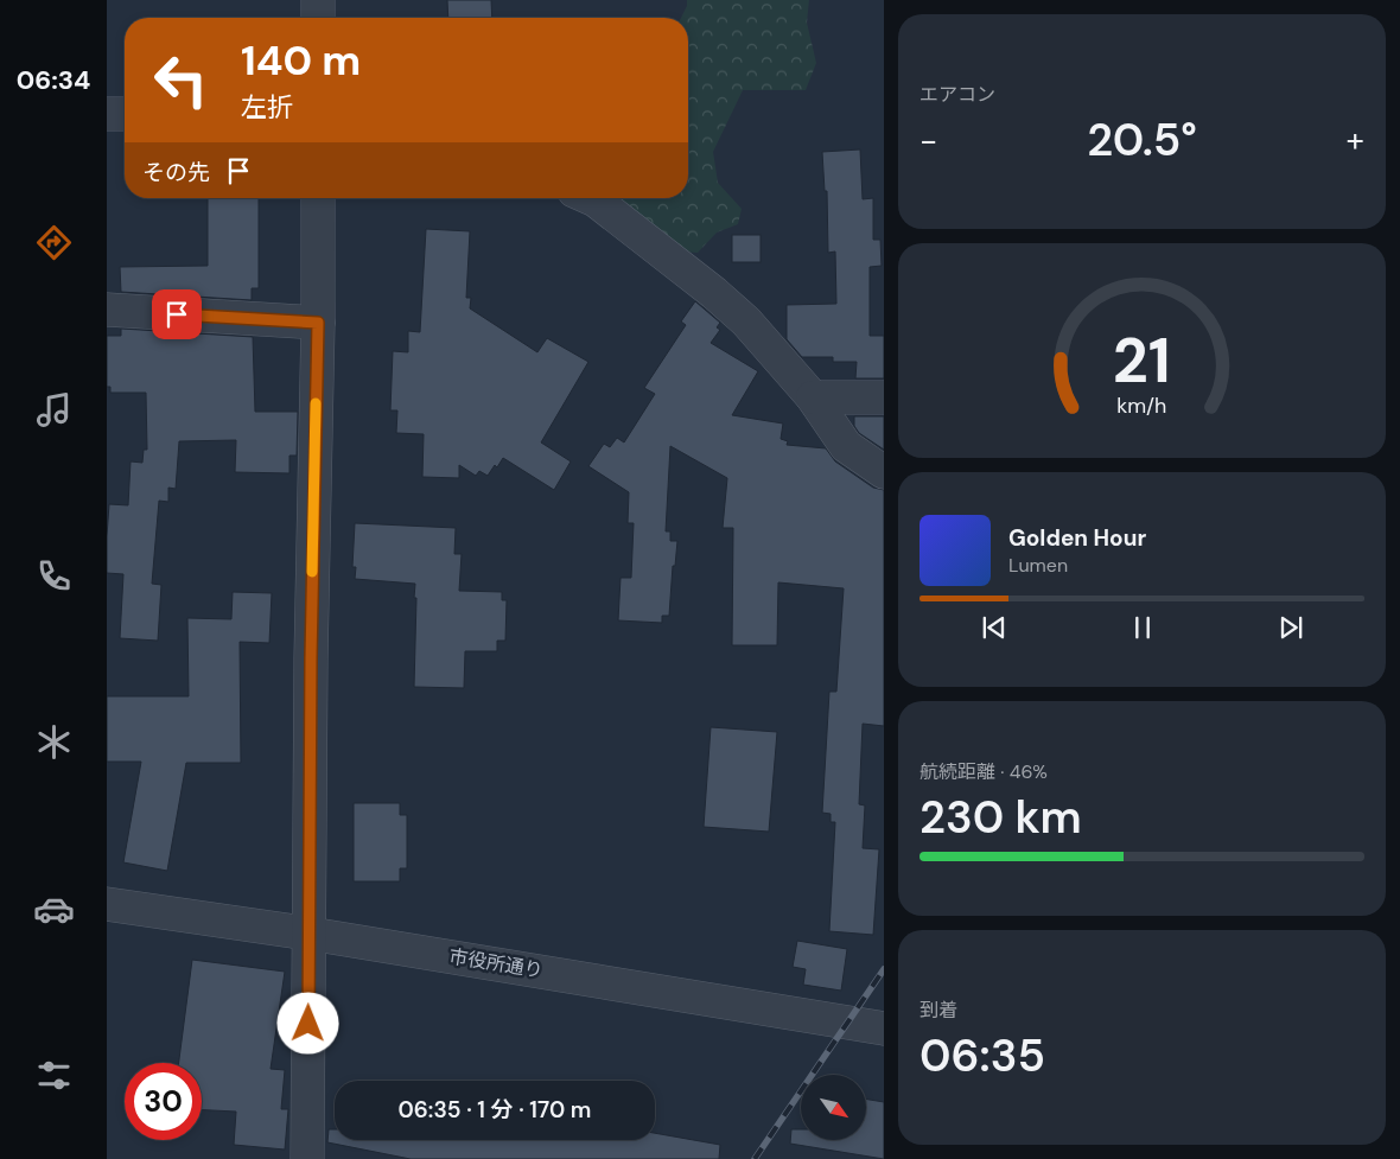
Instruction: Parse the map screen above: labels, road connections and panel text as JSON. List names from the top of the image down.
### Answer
{
  "streets": {
    "street": ["市役所通り"]
  },
  "north": "bottom right",
  "page": {
    "tabs": "06:34",
    "tile": [
      "エアコン",
      ["航続距離 · 46%", "230 km"],
      ["到着", "06:35"]
    ],
    "turn": ["140 m", "左折"],
    "heat": ["−", "20.5°", "+"],
    "then": "その先",
    "song": ["Golden Hour", "Lumen"],
    "limit": "30",
    "trip": "06:35 · 1 分 · 170 m",
    "gauge": ["21", "km/h"]
  }
}
